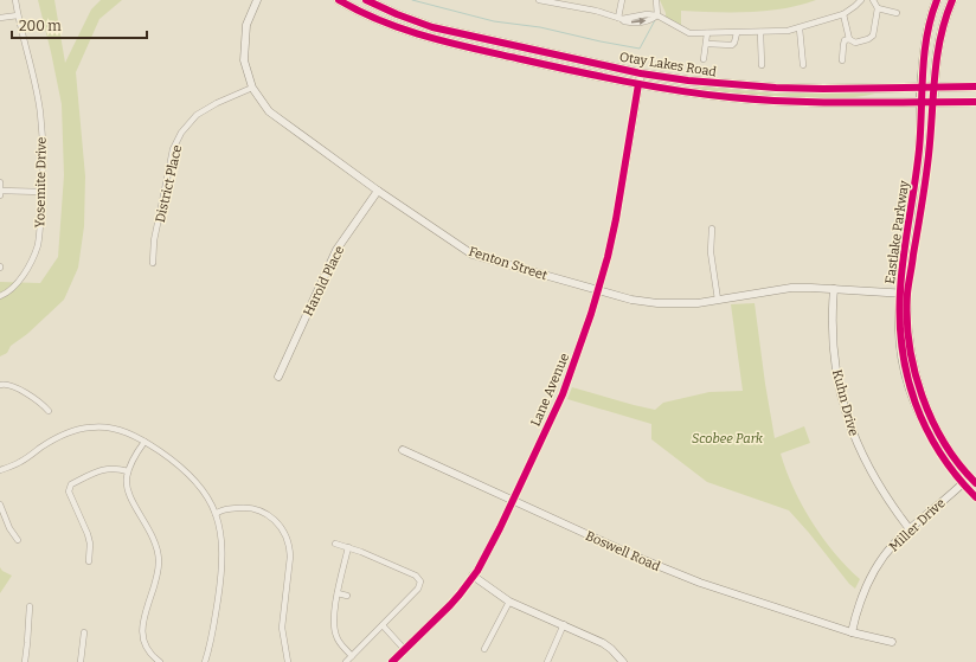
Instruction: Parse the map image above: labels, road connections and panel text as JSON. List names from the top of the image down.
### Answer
{
  "streets": {
    "main road": ["Otay Lakes Road", "Eastlake Parkway"],
    "street": [
      "Yosemite Drive",
      "District Place",
      "Fenton Street",
      "Harold Place",
      "Lane Avenue",
      "Kuhn Drive",
      "Miller Drive",
      "Boswell Road"
    ]
  },
  "crossings": [
    ["Otay Lakes Road", "Eastlake Parkway"],
    ["Otay Lakes Road", "Lane Avenue"],
    ["District Place", "Fenton Street"],
    ["Eastlake Parkway", "Fenton Street"],
    ["Eastlake Parkway", "Miller Drive"],
    ["Fenton Street", "Harold Place"],
    ["Fenton Street", "Lane Avenue"],
    ["Fenton Street", "Kuhn Drive"],
    ["Lane Avenue", "Boswell Road"],
    ["Kuhn Drive", "Miller Drive"],
    ["Miller Drive", "Boswell Road"]
  ],
  "parks": ["Scobee Park"],
  "scale_bar": "200 m"
}
